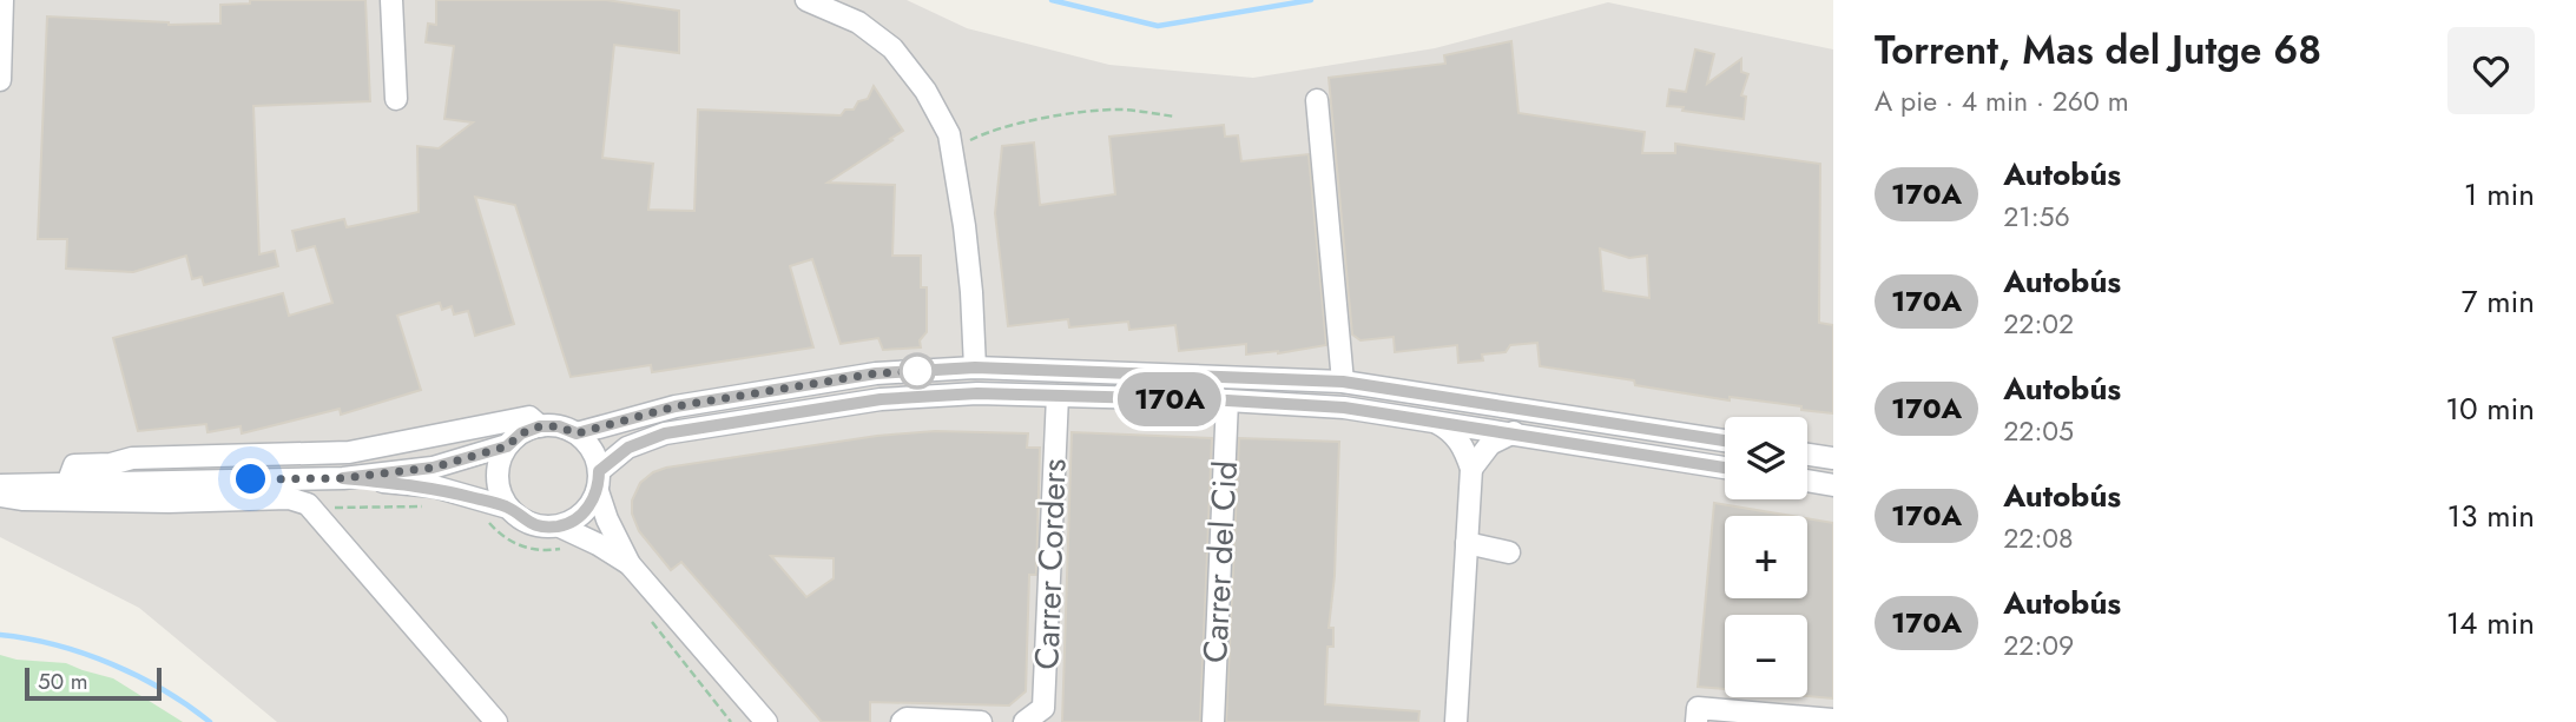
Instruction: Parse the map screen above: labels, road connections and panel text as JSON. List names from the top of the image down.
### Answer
{
  "streets": {
    "street": ["Carrer del Cid", "Carrer Corders"]
  },
  "lines": ["bus line 170A"],
  "scale_bar": "50 m",
  "page": {
    "on_map": "170A",
    "heading": ["Torrent, Mas del Jutge 68", "A pie · 4 min · 260 m"],
    "list": [
      {
        "mark": "170A",
        "name": "Autobús",
        "note": "21:56",
        "value": "1 min"
      },
      {
        "mark": "170A",
        "name": "Autobús",
        "note": "22:02",
        "value": "7 min"
      },
      {
        "mark": "170A",
        "name": "Autobús",
        "note": "22:05",
        "value": "10 min"
      },
      {
        "mark": "170A",
        "name": "Autobús",
        "note": "22:08",
        "value": "13 min"
      },
      {
        "mark": "170A",
        "name": "Autobús",
        "note": "22:09",
        "value": "14 min"
      }
    ],
    "map_buttons": ["+", "−"],
    "scale": "50 m"
  }
}
